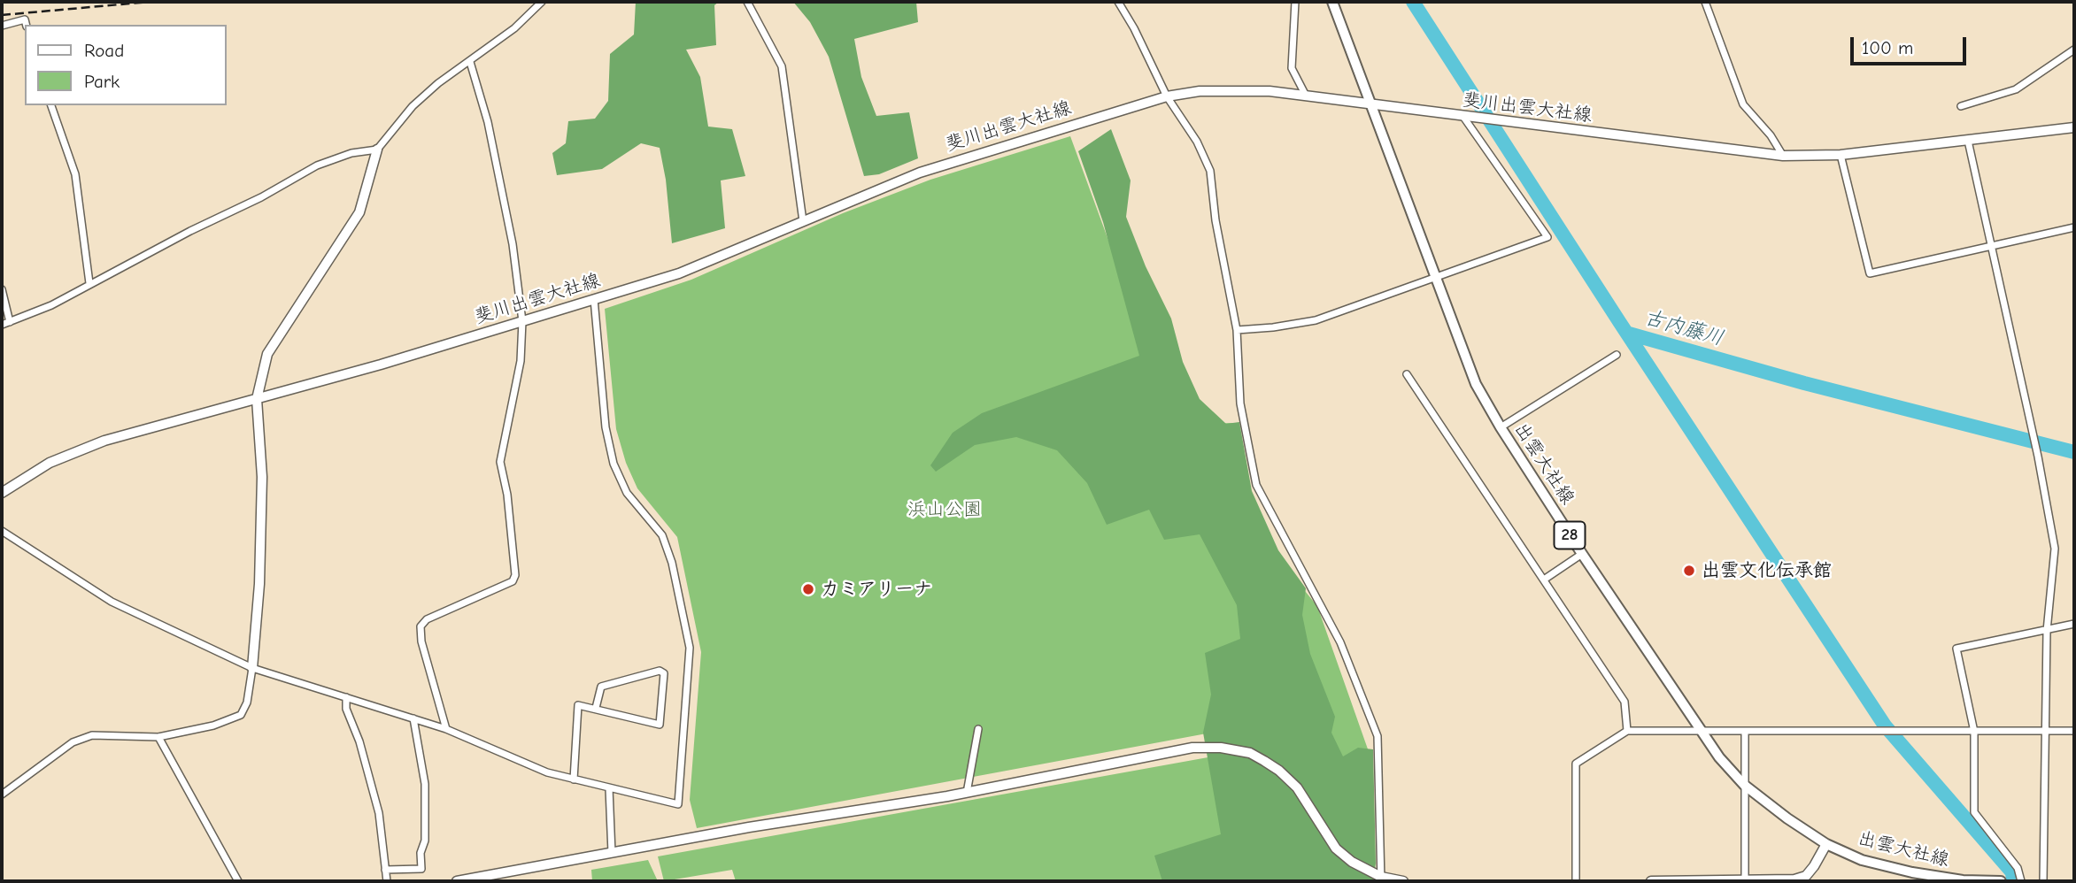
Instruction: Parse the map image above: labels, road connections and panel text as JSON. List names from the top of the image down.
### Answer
{
  "streets": {
    "main road": ["斐川出雲大社線", "出雲大社線", "28"]
  },
  "crossings": [
    ["斐川出雲大社線", "出雲大社線"]
  ],
  "water": ["古内藤川"],
  "parks": ["浜山公園"],
  "places": ["出雲文化伝承館", "カミアリーナ"],
  "legend": ["Road", "Park"],
  "scale_bar": "100 m"
}
